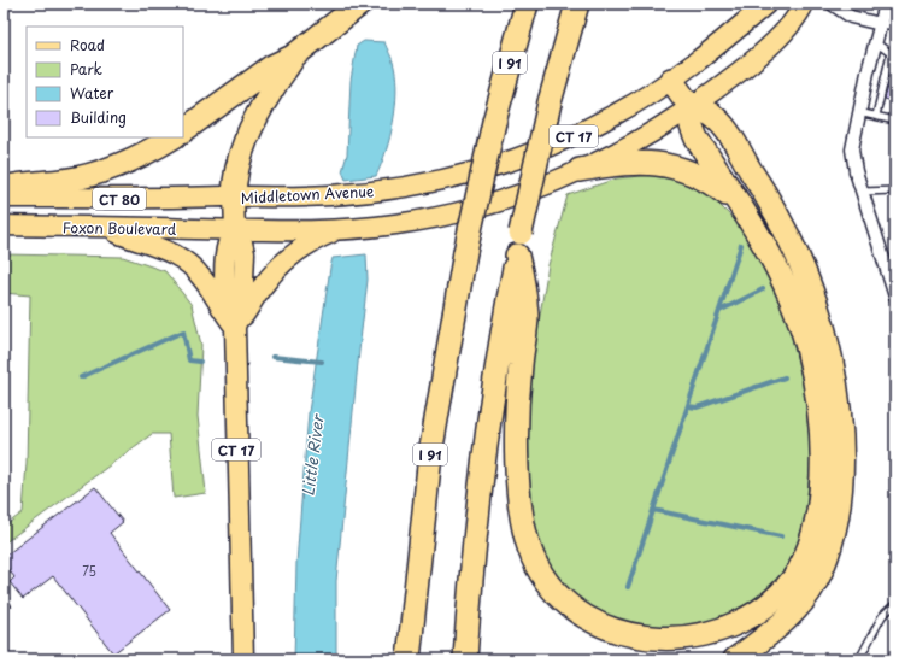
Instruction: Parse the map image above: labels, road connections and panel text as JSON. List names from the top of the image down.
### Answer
{
  "streets": {
    "highway": ["I 91"],
    "main road": [
      "CT 17",
      "Middletown Avenue",
      "CT 80",
      "Foxon Boulevard"
    ]
  },
  "crossings": [
    ["CT 17", "CT 80"],
    ["Middletown Avenue", "CT 80"],
    ["Middletown Avenue", "Foxon Boulevard"],
    ["CT 80", "Foxon Boulevard"]
  ],
  "water": ["Little River"],
  "house_numbers": ["75"],
  "legend": [
    "Road",
    "Park",
    "Water",
    "Building"
  ]
}
